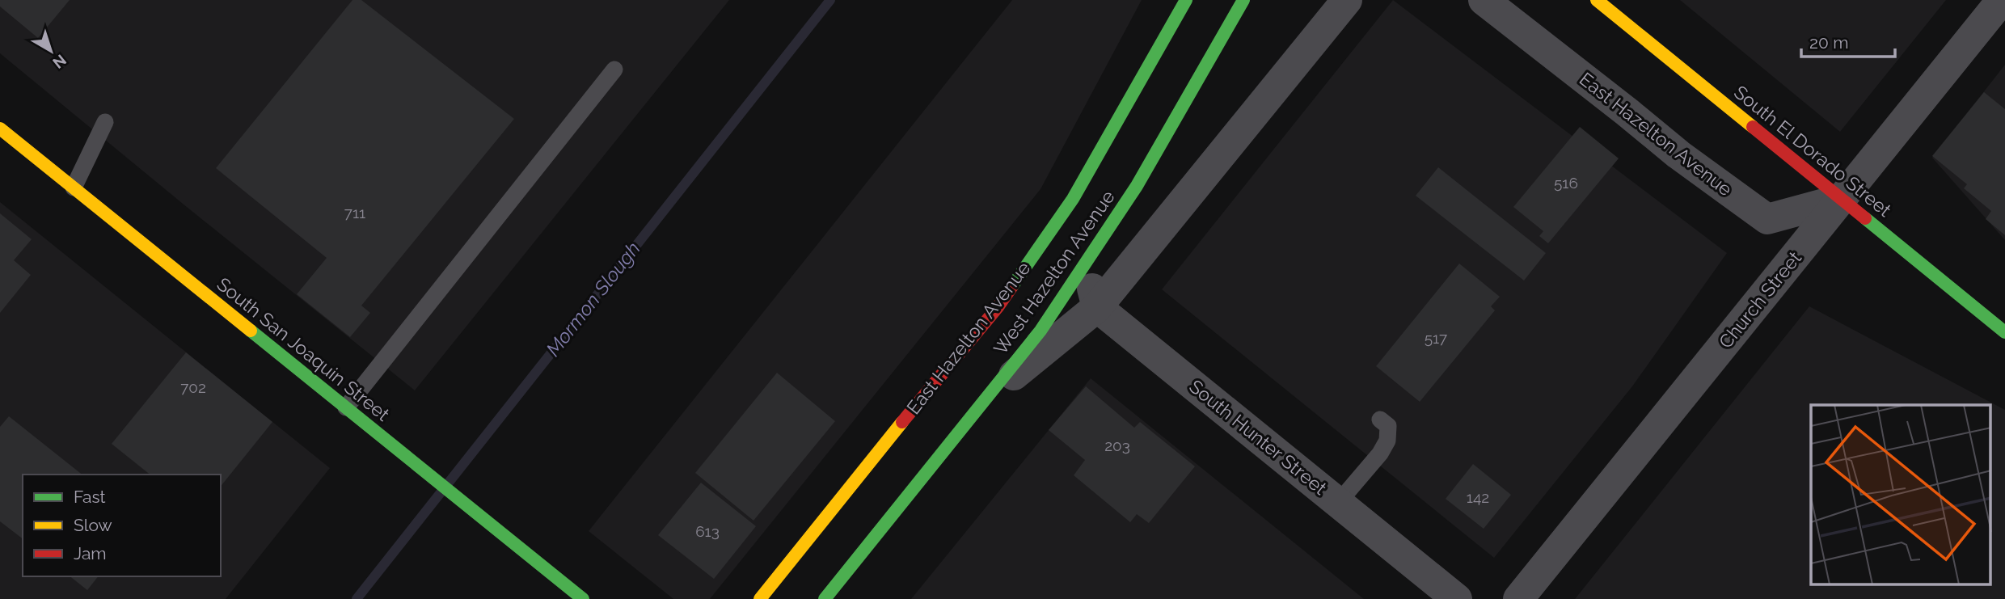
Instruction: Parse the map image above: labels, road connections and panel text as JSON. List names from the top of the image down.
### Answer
{
  "streets": {
    "main road": [
      "East Hazelton Avenue",
      "South El Dorado Street",
      "West Hazelton Avenue",
      "South San Joaquin Street"
    ],
    "street": ["Church Street", "South Hunter Street"]
  },
  "crossings": [
    ["East Hazelton Avenue", "South El Dorado Street"],
    ["East Hazelton Avenue", "Church Street"],
    ["South El Dorado Street", "Church Street"]
  ],
  "water": ["Mormon Slough"],
  "house_numbers": [
    "516",
    "711",
    "517",
    "702",
    "203",
    "142",
    "613"
  ],
  "legend": ["Fast", "Slow", "Jam"],
  "scale_bar": "20 m",
  "north": "bottom right"
}
